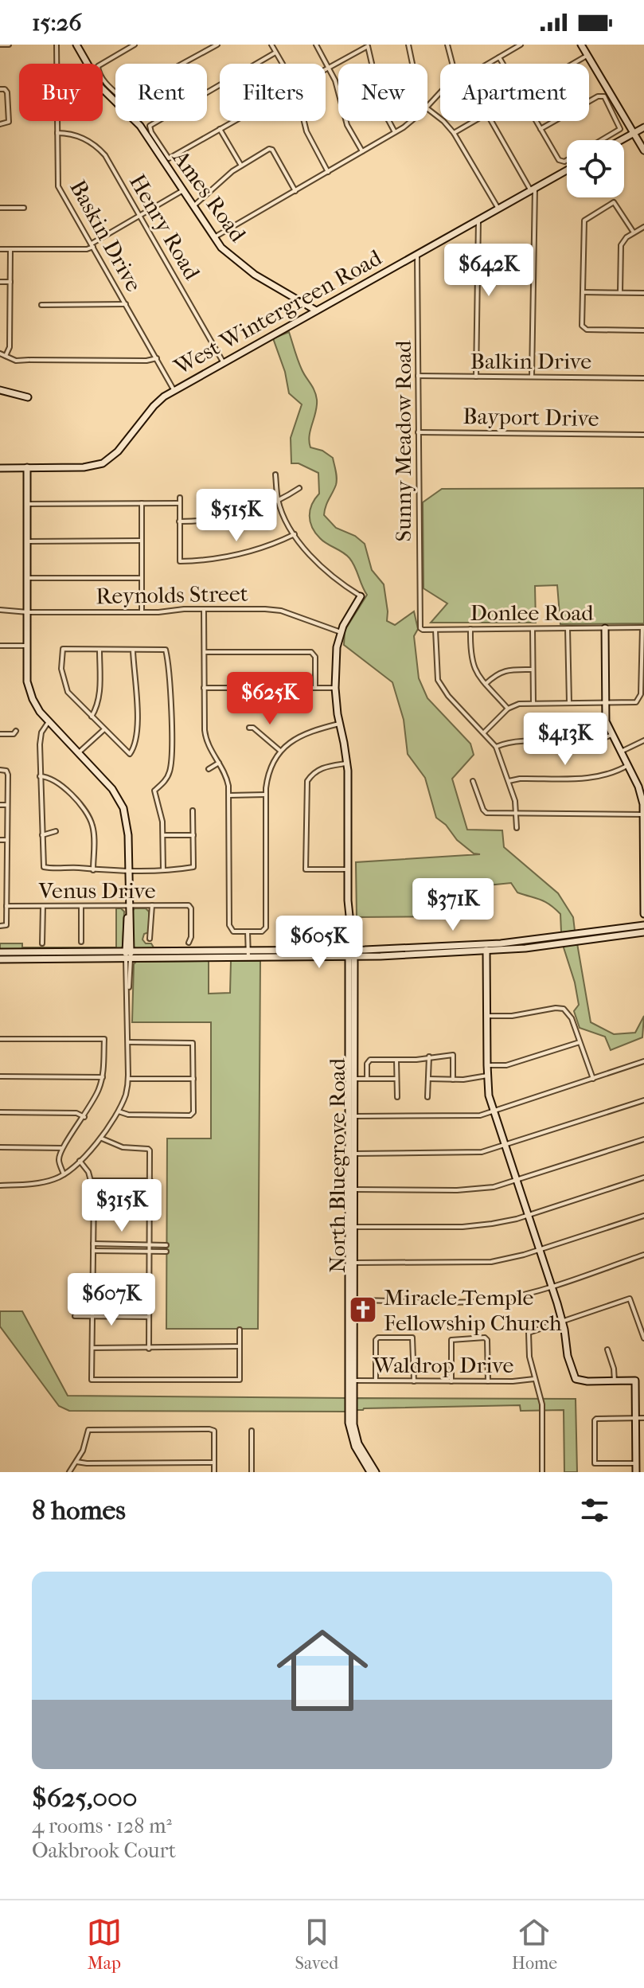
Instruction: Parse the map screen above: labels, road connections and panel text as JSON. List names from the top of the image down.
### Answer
{
  "streets": {
    "main road": ["Ames Road", "West Wintergreen Road", "North Bluegrove Road"],
    "street": [
      "Henry Road",
      "Baskin Drive",
      "Balkin Drive",
      "Bayport Drive",
      "Sunny Meadow Road",
      "Reynolds Street",
      "Donlee Road",
      "Venus Drive",
      "Waldrop Drive"
    ]
  },
  "crossings": [
    ["Ames Road", "West Wintergreen Road"],
    ["Henry Road", "Baskin Drive"],
    ["Henry Road", "West Wintergreen Road"],
    ["Baskin Drive", "West Wintergreen Road"],
    ["West Wintergreen Road", "Sunny Meadow Road"],
    ["Balkin Drive", "Sunny Meadow Road"],
    ["Bayport Drive", "Sunny Meadow Road"],
    ["Sunny Meadow Road", "Donlee Road"],
    ["Reynolds Street", "North Bluegrove Road"],
    ["North Bluegrove Road", "Waldrop Drive"]
  ],
  "places": {
    "church": ["Miracle Temple Fellowship Church"]
  },
  "page": {
    "status": "15:26",
    "chip": [
      "Buy",
      "Rent",
      "Filters",
      "New",
      "Apartment"
    ],
    "price": [
      "$642K",
      "$515K",
      "$625K",
      "$413K",
      "$371K",
      "$605K",
      "$315K",
      "$607K"
    ],
    "heading": "8 homes",
    "list": [
      {
        "name": "$625,000",
        "note": "4 rooms · 128 m² · Oakbrook Court"
      }
    ],
    "tabs": ["Map", "Saved", "Home"]
  }
}
